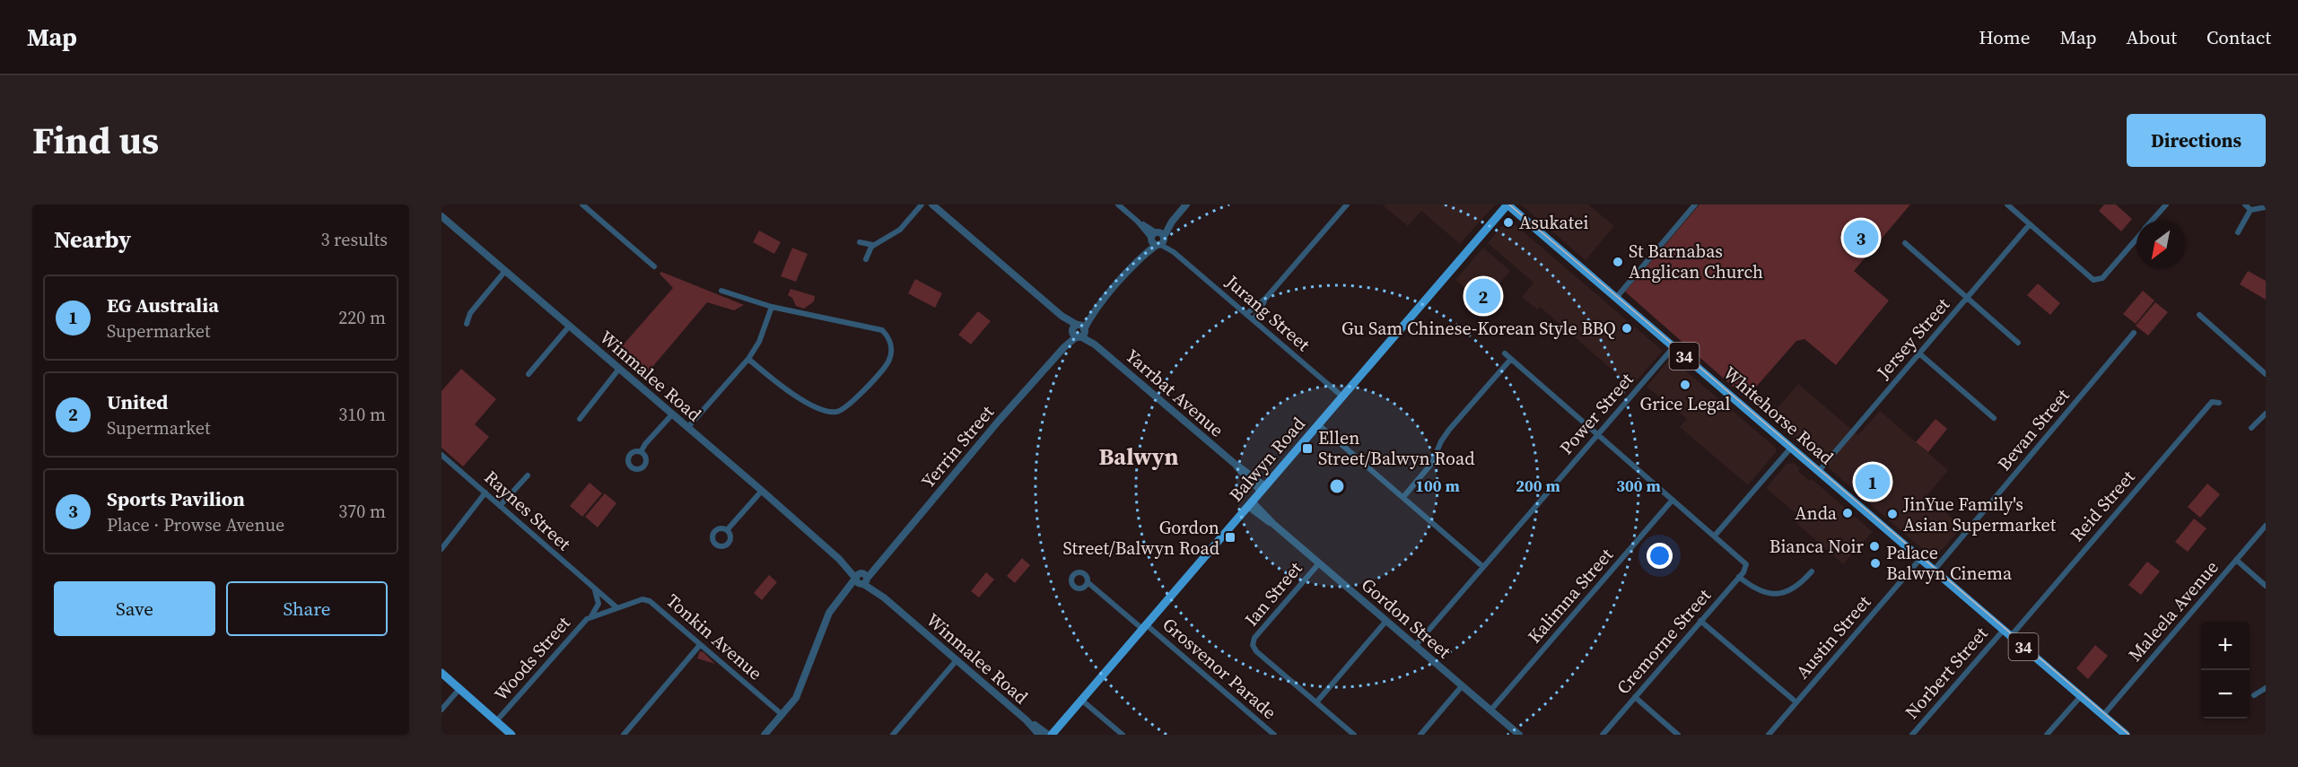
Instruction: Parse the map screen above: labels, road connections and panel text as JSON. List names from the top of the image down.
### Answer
{
  "streets": {
    "main road": ["34", "Whitehorse Road", "Balwyn Road"],
    "street": [
      "Jurang Street",
      "Jersey Street",
      "Winmalee Road",
      "Yarrbat Avenue",
      "Power Street",
      "Bevan Street",
      "Yerrin Street",
      "Reid Street",
      "Raynes Street",
      "Ian Street",
      "Kalimna Street",
      "Maleela Avenue",
      "Gordon Street",
      "Tonkin Avenue",
      "Austin Street",
      "Cremorne Street",
      "Woods Street",
      "Grosvenor Parade",
      "Norbert Street"
    ]
  },
  "crossings": [
    ["Jurang Street", "Yerrin Street"],
    ["Jurang Street", "Balwyn Road"],
    ["Jersey Street", "Whitehorse Road"],
    ["Winmalee Road", "Yerrin Street"],
    ["Winmalee Road", "Balwyn Road"],
    ["Yarrbat Avenue", "Yerrin Street"],
    ["Yarrbat Avenue", "Balwyn Road"],
    ["Power Street", "Whitehorse Road"],
    ["Power Street", "Gordon Street"],
    ["Whitehorse Road", "Bevan Street"],
    ["Whitehorse Road", "Balwyn Road"],
    ["Whitehorse Road", "Reid Street"],
    ["Whitehorse Road", "Maleela Avenue"],
    ["Whitehorse Road", "Austin Street"],
    ["Whitehorse Road", "Norbert Street"],
    ["Yerrin Street", "Tonkin Avenue"],
    ["Balwyn Road", "Gordon Street"],
    ["Balwyn Road", "Grosvenor Parade"],
    ["Raynes Street", "Tonkin Avenue"],
    ["Ian Street", "Gordon Street"],
    ["Kalimna Street", "Gordon Street"],
    ["Tonkin Avenue", "Woods Street"]
  ],
  "districts": ["Balwyn"],
  "places": {
    "other": [
      "Asukatei",
      "St Barnabas Anglican Church",
      "Gu Sam Chinese-Korean Style BBQ",
      "Grice Legal",
      "Anda",
      "JinYue Family's Asian Supermarket",
      "Bianca Noir",
      "Palace Balwyn Cinema"
    ],
    "transit": ["Ellen Street/Balwyn Road", "Gordon Street/Balwyn Road"]
  },
  "north": "bottom left",
  "page": {
    "header": "Map",
    "nav": [
      "Home",
      "Map",
      "About",
      "Contact"
    ],
    "title": "Find us",
    "buttons": [
      "Directions",
      ["Save", "Share"]
    ],
    "heading": ["Nearby", "3 results"],
    "pins": ["3", "2", "1"],
    "list": [
      {
        "mark": "1",
        "name": "EG Australia",
        "note": "Supermarket",
        "value": "220 m"
      },
      {
        "mark": "2",
        "name": "United",
        "note": "Supermarket",
        "value": "310 m"
      },
      {
        "mark": "3",
        "name": "Sports Pavilion",
        "note": "Place · Prowse Avenue",
        "value": "370 m"
      }
    ],
    "map_buttons": ["+", "−"]
  },
  "rings": ["100 m", "200 m", "300 m"]
}
